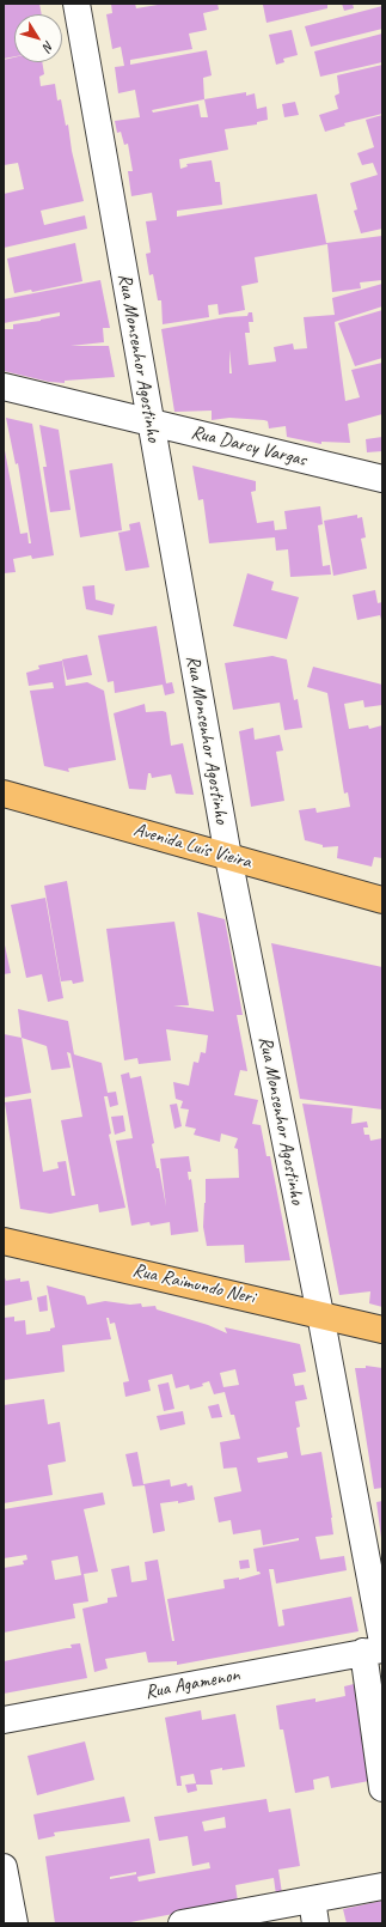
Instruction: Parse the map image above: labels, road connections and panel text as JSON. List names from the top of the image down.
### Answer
{
  "streets": {
    "main road": ["Avenida Luís Vieira", "Rua Raimundo Neri"],
    "street": ["Rua Monsenhor Agostinho", "Rua Darcy Vargas", "Rua Agamenon"]
  },
  "crossings": [
    ["Rua Monsenhor Agostinho", "Rua Darcy Vargas"],
    ["Rua Monsenhor Agostinho", "Avenida Luís Vieira"],
    ["Rua Monsenhor Agostinho", "Rua Raimundo Neri"],
    ["Rua Monsenhor Agostinho", "Rua Agamenon"]
  ],
  "north": "bottom right"
}
